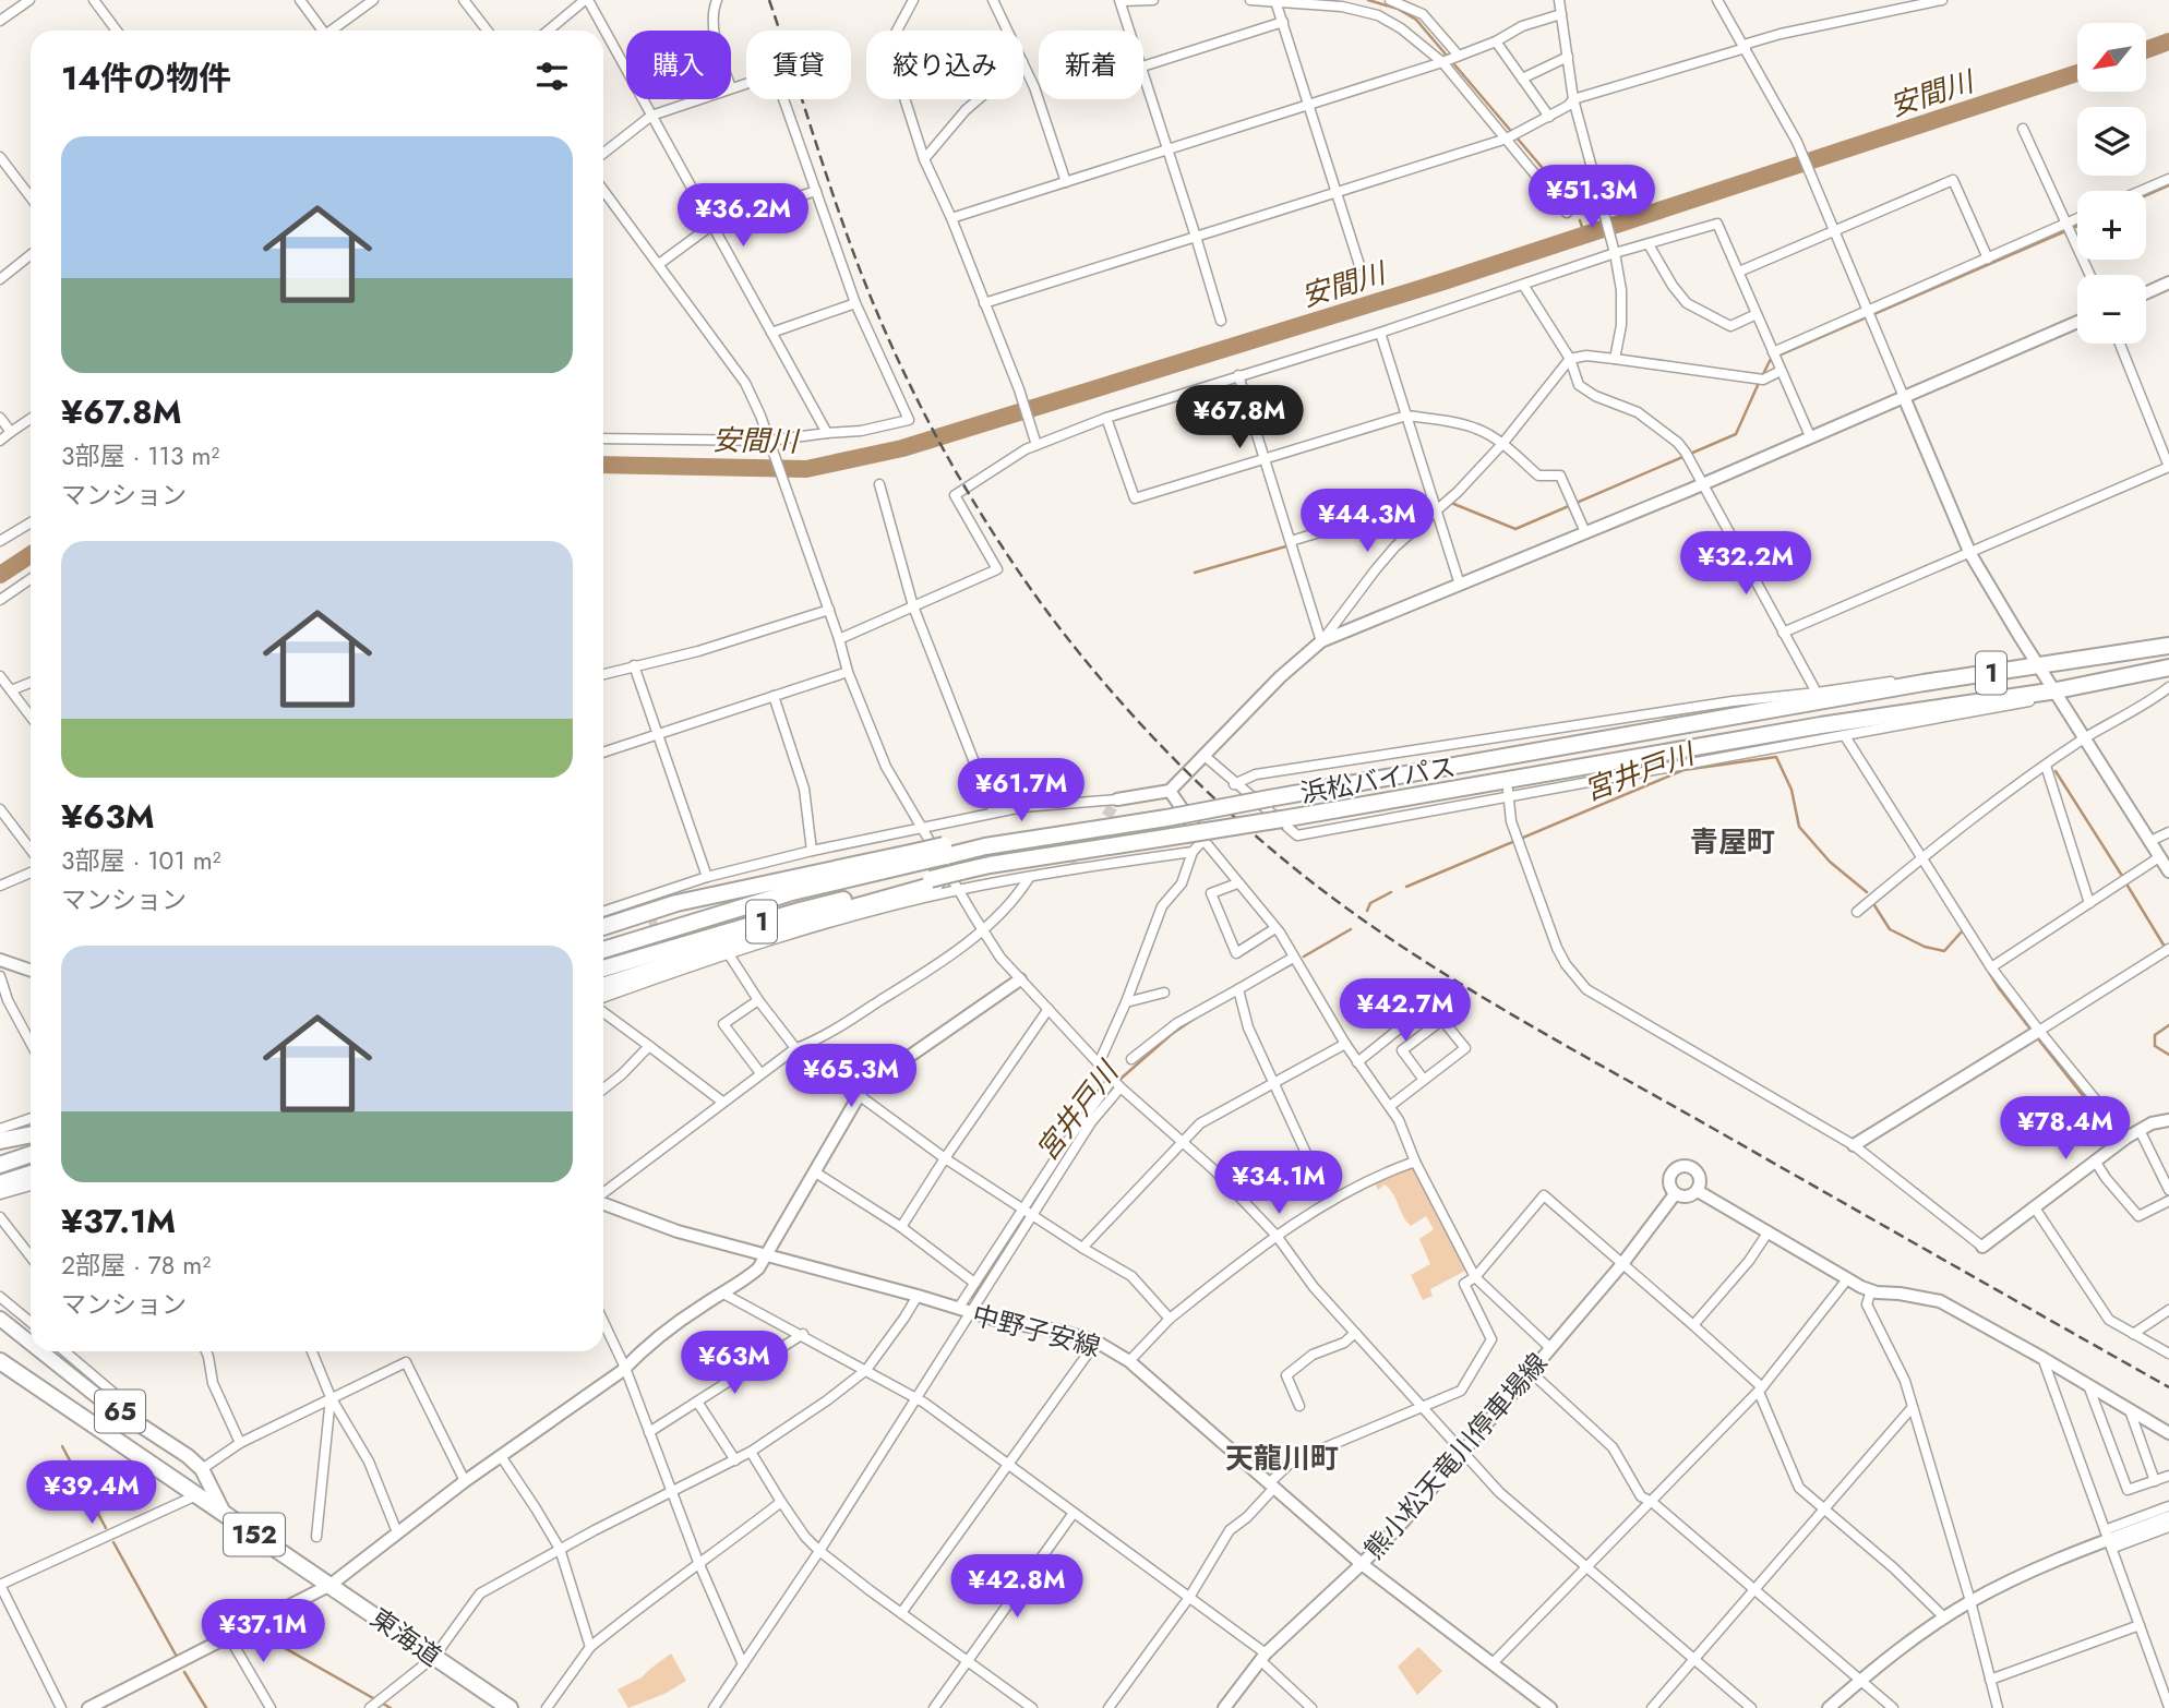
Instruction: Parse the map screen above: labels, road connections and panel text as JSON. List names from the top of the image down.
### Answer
{
  "streets": {
    "highway": [
      "1",
      "浜松バイパス",
      "152",
      "東海道"
    ],
    "main road": ["65"],
    "street": ["中野子安線", "熊小松天竜川停車場線"]
  },
  "crossings": [
    ["1", "浜松バイパス"],
    ["中野子安線", "熊小松天竜川停車場線"],
    ["65", "東海道"]
  ],
  "districts": ["青屋町", "天龍川町"],
  "water": ["安間川", "宮井戸川"],
  "north": "bottom left",
  "page": {
    "map_buttons": ["+", "−"],
    "chip": [
      "購入",
      "賃貸",
      "絞り込み",
      "新着"
    ],
    "heading": "14件の物件",
    "list": [
      {
        "name": "¥67.8M",
        "note": "3部屋 · 113 m² · マンション"
      },
      {
        "name": "¥63M",
        "note": "3部屋 · 101 m² · マンション"
      },
      {
        "name": "¥37.1M",
        "note": "2部屋 · 78 m² · マンション"
      }
    ],
    "price": [
      "¥51.3M",
      "¥36.2M",
      "¥67.8M",
      "¥44.3M",
      "¥32.2M",
      "¥61.7M",
      "¥42.7M",
      "¥65.3M",
      "¥78.4M",
      "¥34.1M",
      "¥63M",
      "¥39.4M",
      "¥42.8M",
      "¥37.1M"
    ]
  }
}
